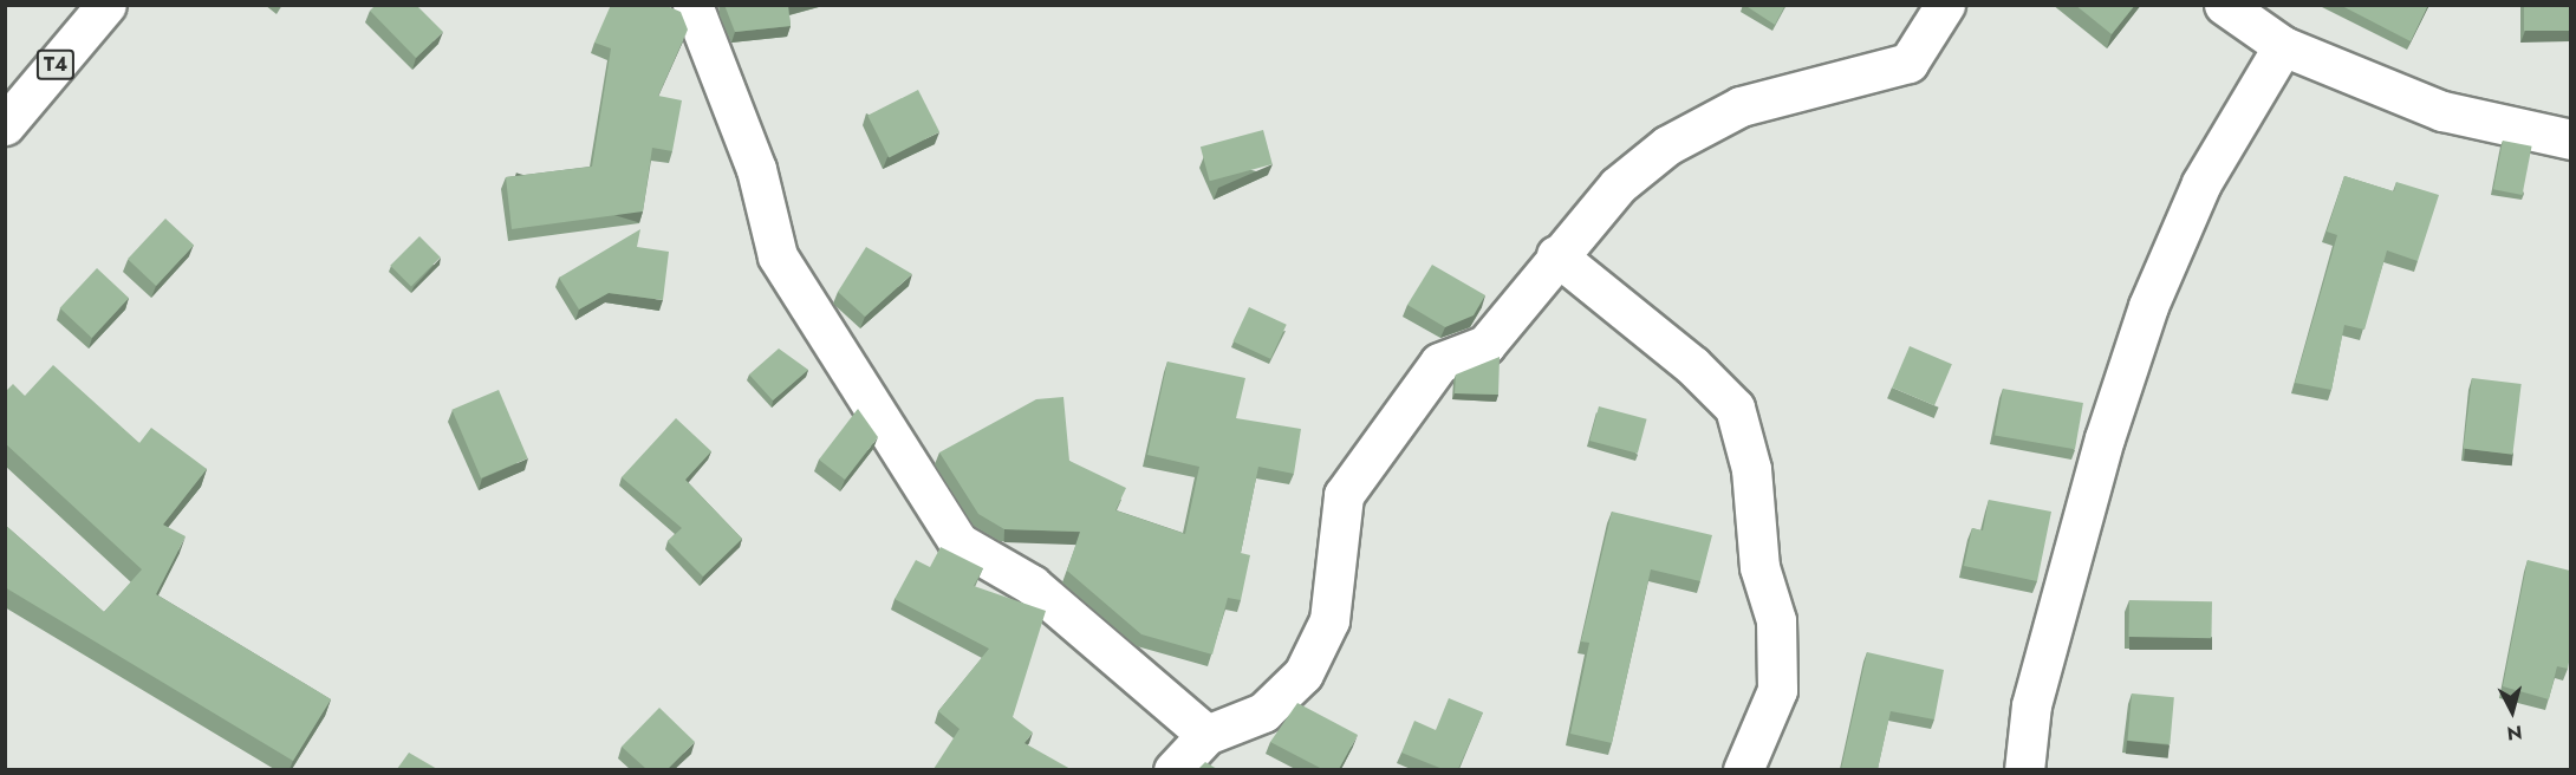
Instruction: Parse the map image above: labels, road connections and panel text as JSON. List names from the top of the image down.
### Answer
{
  "streets": {
    "main road": ["T4"]
  },
  "north": "bottom"
}
